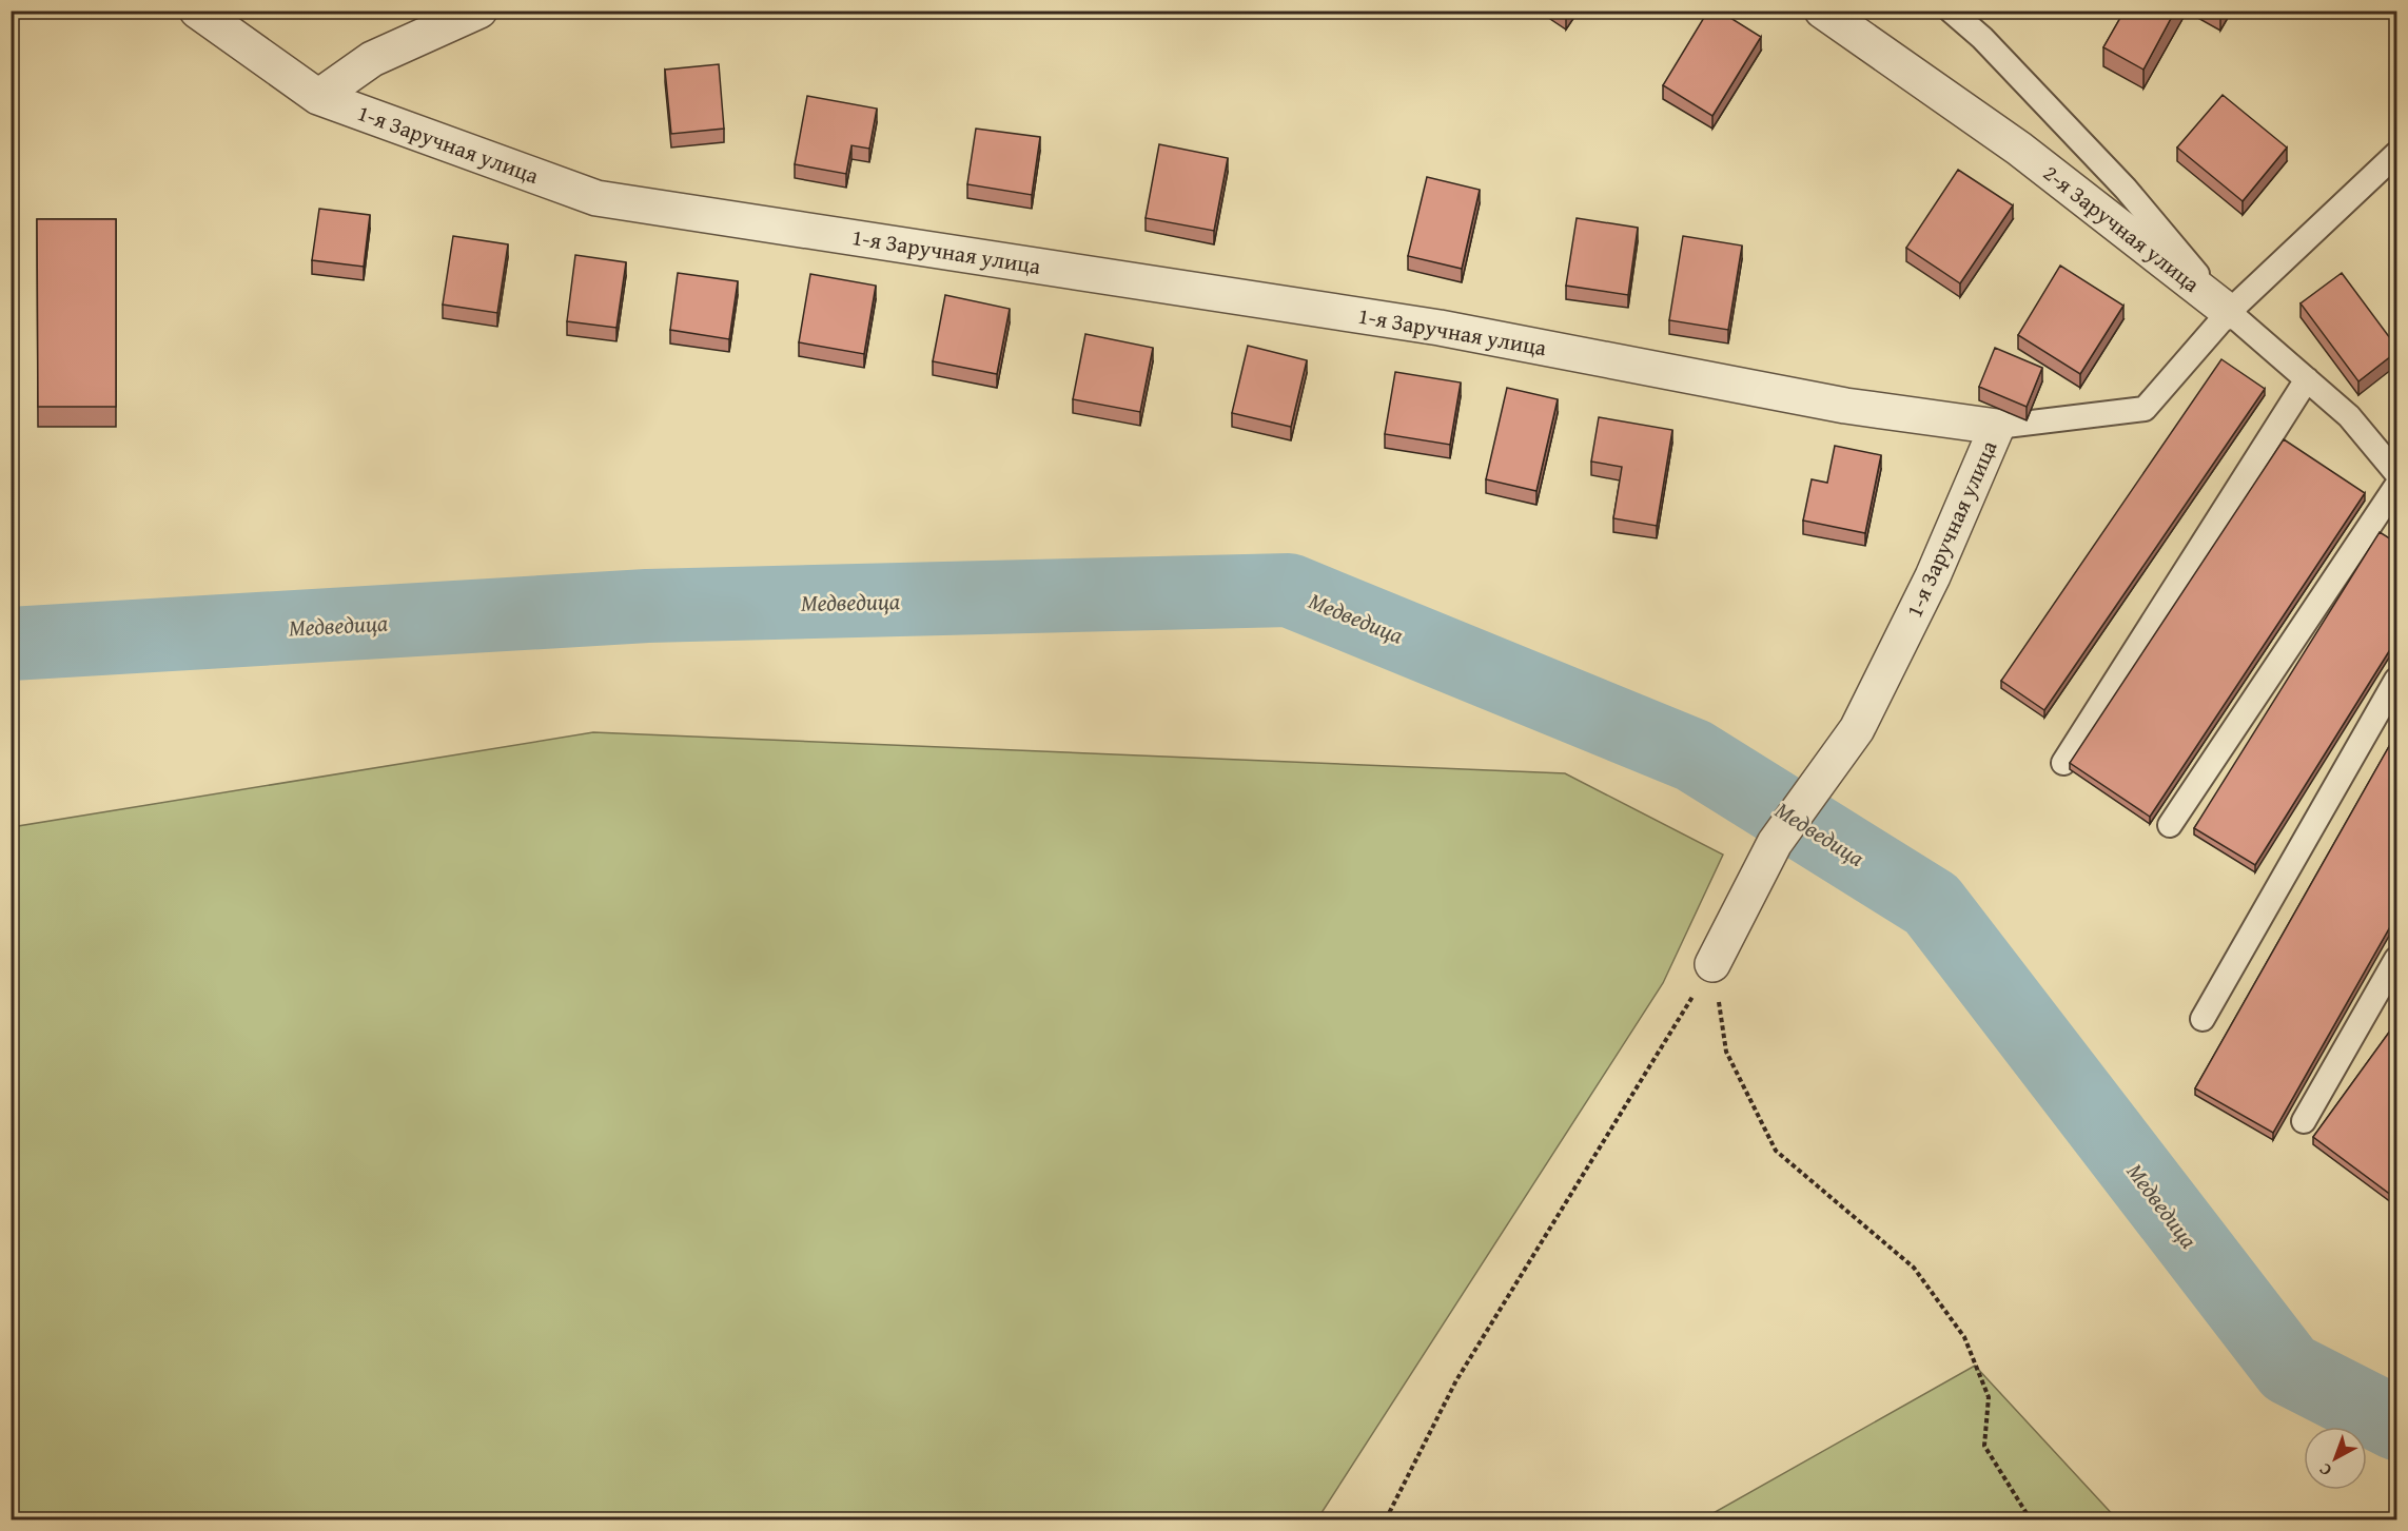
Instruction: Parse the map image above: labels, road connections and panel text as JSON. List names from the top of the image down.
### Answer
{
  "streets": {
    "street": ["1-я Заручная улица", "2-я Заручная улица"]
  },
  "water": ["Медведица"],
  "north": "bottom left"
}
